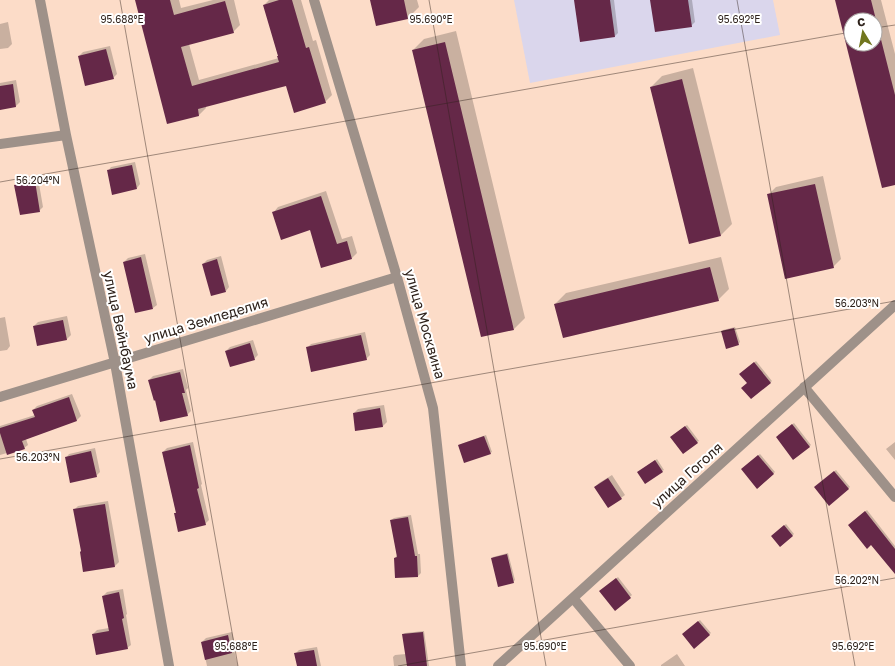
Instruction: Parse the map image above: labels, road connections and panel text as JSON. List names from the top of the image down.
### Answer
{
  "streets": {
    "street": [
      "улица Земледелия",
      "улица Москвина",
      "улица Вейнбаума",
      "улица Гоголя"
    ]
  },
  "crossings": [
    ["улица Земледелия", "улица Москвина"],
    ["улица Земледелия", "улица Вейнбаума"]
  ],
  "north": "top",
  "coordinates": [
    "95.688°E",
    "95.690°E",
    "95.692°E",
    "56.204°N",
    "56.203°N",
    "56.202°N"
  ]
}
